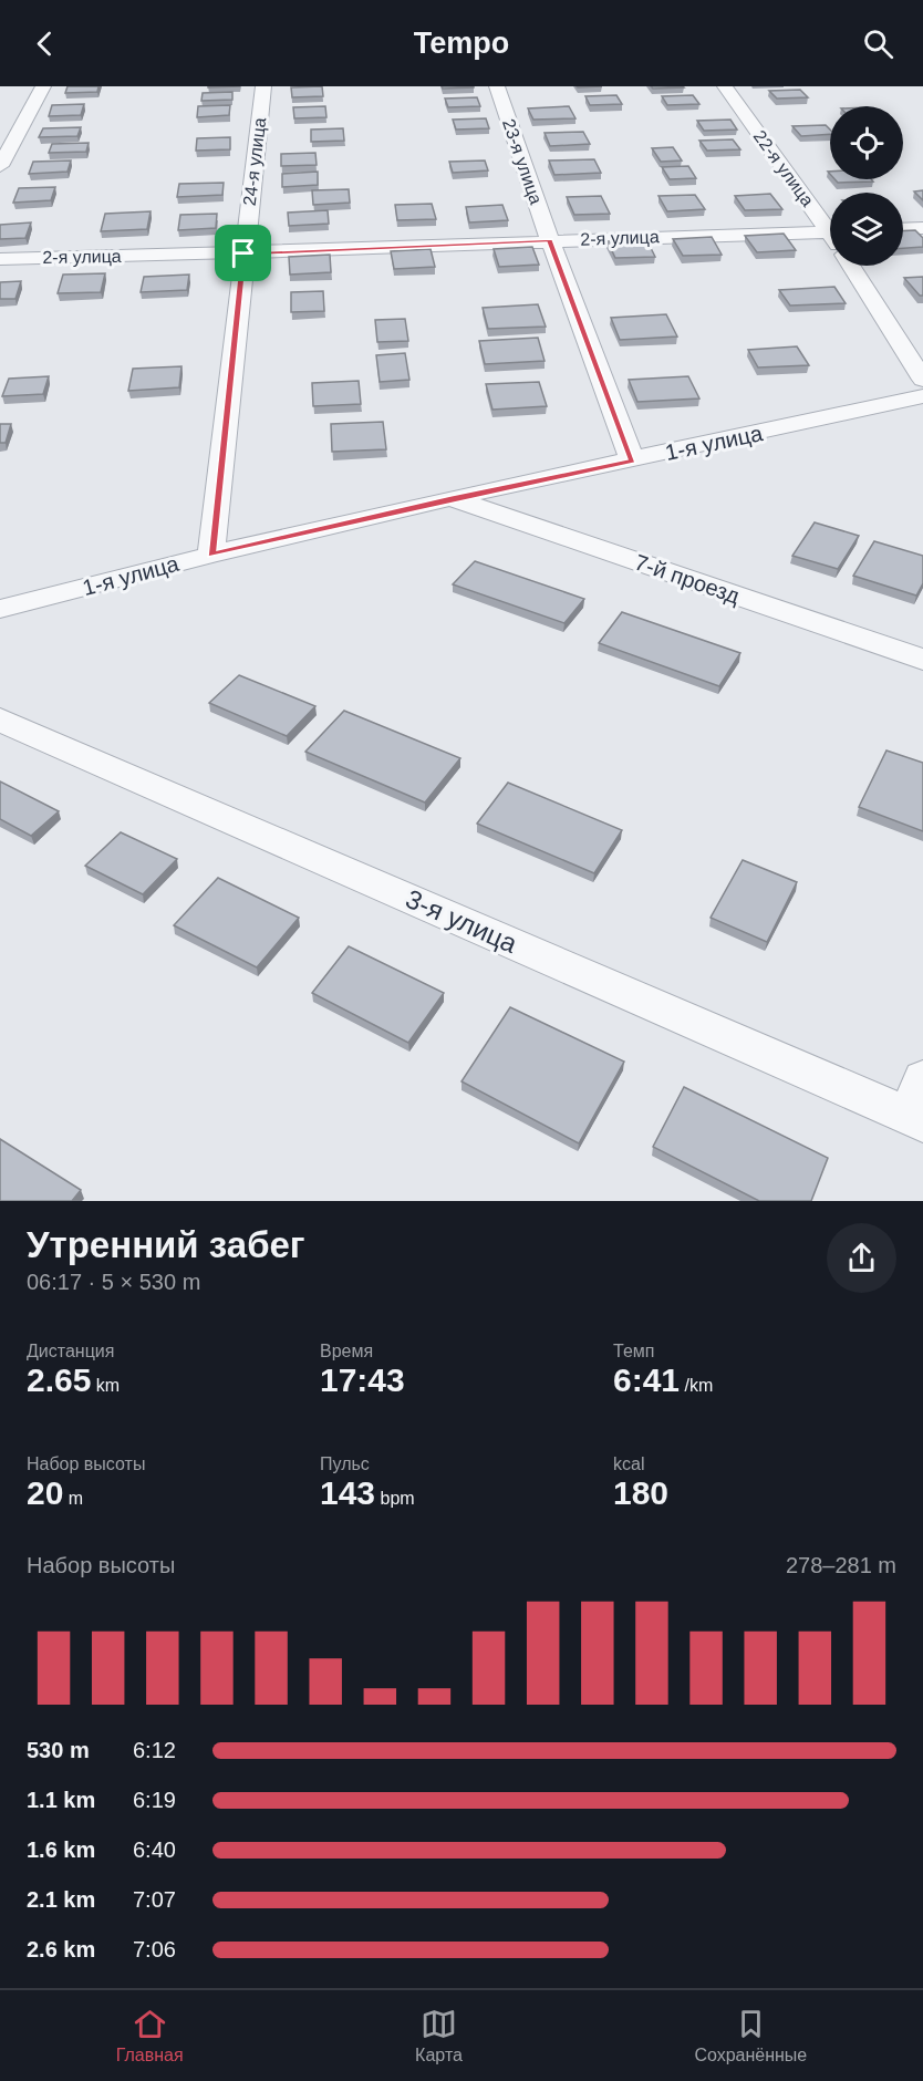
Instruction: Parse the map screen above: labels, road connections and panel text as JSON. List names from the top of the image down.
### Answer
{
  "streets": {
    "street": [
      "24-я улица",
      "23-я улица",
      "22-я улица",
      "2-я улица",
      "1-я улица",
      "7-й проезд",
      "3-я улица"
    ]
  },
  "crossings": [
    ["24-я улица", "2-я улица"],
    ["24-я улица", "1-я улица"],
    ["23-я улица", "2-я улица"],
    ["23-я улица", "1-я улица"],
    ["1-я улица", "7-й проезд"]
  ],
  "page": {
    "header": "Tempo",
    "heading": ["Утренний забег", "06:17 · 5 × 530 m"],
    "stats": [
      ["Дистанция", "2.65 km"],
      ["Время", "17:43"],
      ["Темп", "6:41 /km"],
      ["Набор высоты", "20 m"],
      ["Пульс", "143 bpm"],
      ["kcal", "180"]
    ],
    "chart": ["Набор высоты", "278–281 m"],
    "list": [
      {
        "name": "530 m",
        "note": "6:12"
      },
      {
        "name": "1.1 km",
        "note": "6:19"
      },
      {
        "name": "1.6 km",
        "note": "6:40"
      },
      {
        "name": "2.1 km",
        "note": "7:07"
      },
      {
        "name": "2.6 km",
        "note": "7:06"
      }
    ],
    "tabs": ["Главная", "Карта", "Сохранённые"]
  }
}
